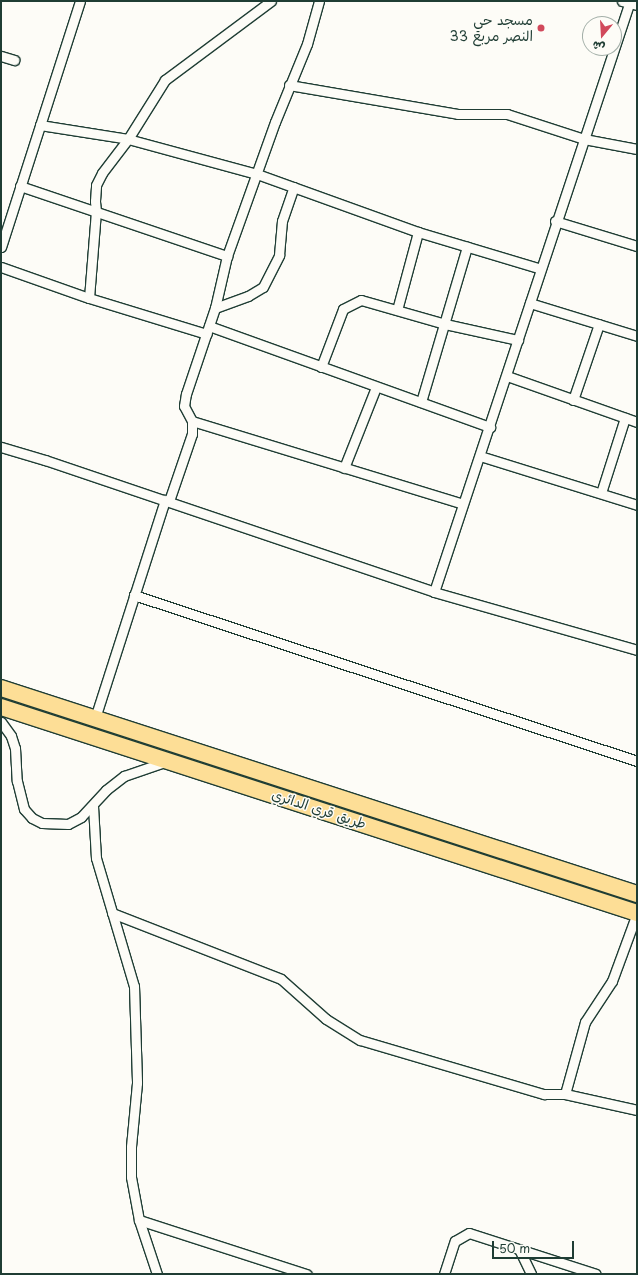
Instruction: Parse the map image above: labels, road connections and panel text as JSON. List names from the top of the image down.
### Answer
{
  "streets": {
    "highway": ["طريق قري الدائري"]
  },
  "places": ["مسجد حي النصر مربع 33"],
  "scale_bar": "50 m",
  "north": "bottom"
}
